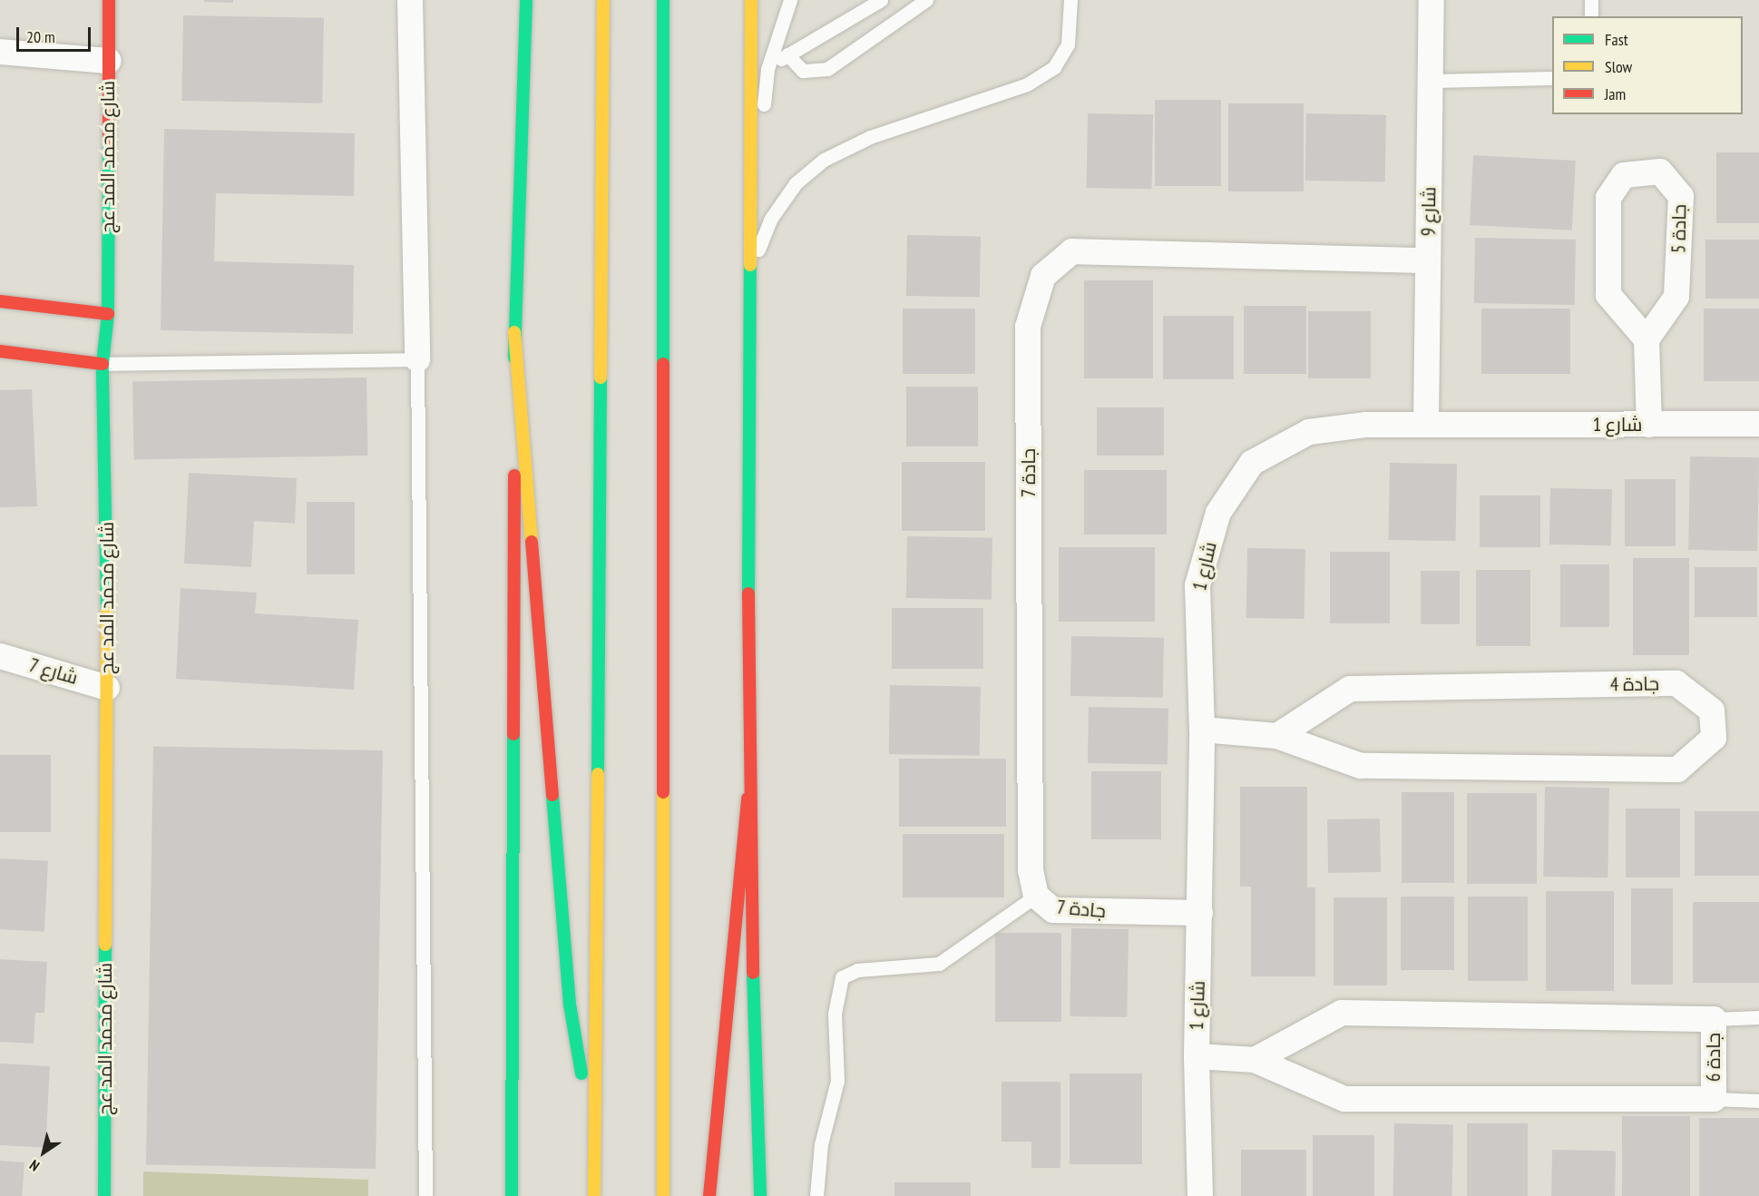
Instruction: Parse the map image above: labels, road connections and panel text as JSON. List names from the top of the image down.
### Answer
{
  "streets": {
    "main road": ["شارع محمد المد عج"],
    "street": [
      "شارع 9",
      "جادة 5",
      "شارع 1",
      "جادة 7",
      "شارع 7",
      "جادة 4",
      "جادة 6"
    ]
  },
  "crossings": [
    ["شارع محمد المد عج", "شارع 7"],
    ["شارع 9", "شارع 1"],
    ["شارع 9", "جادة 7"],
    ["شارع 1", "جادة 7"],
    ["شارع 1", "جادة 4"],
    ["شارع 1", "جادة 6"]
  ],
  "legend": ["Fast", "Slow", "Jam"],
  "scale_bar": "20 m",
  "north": "bottom left"
}
